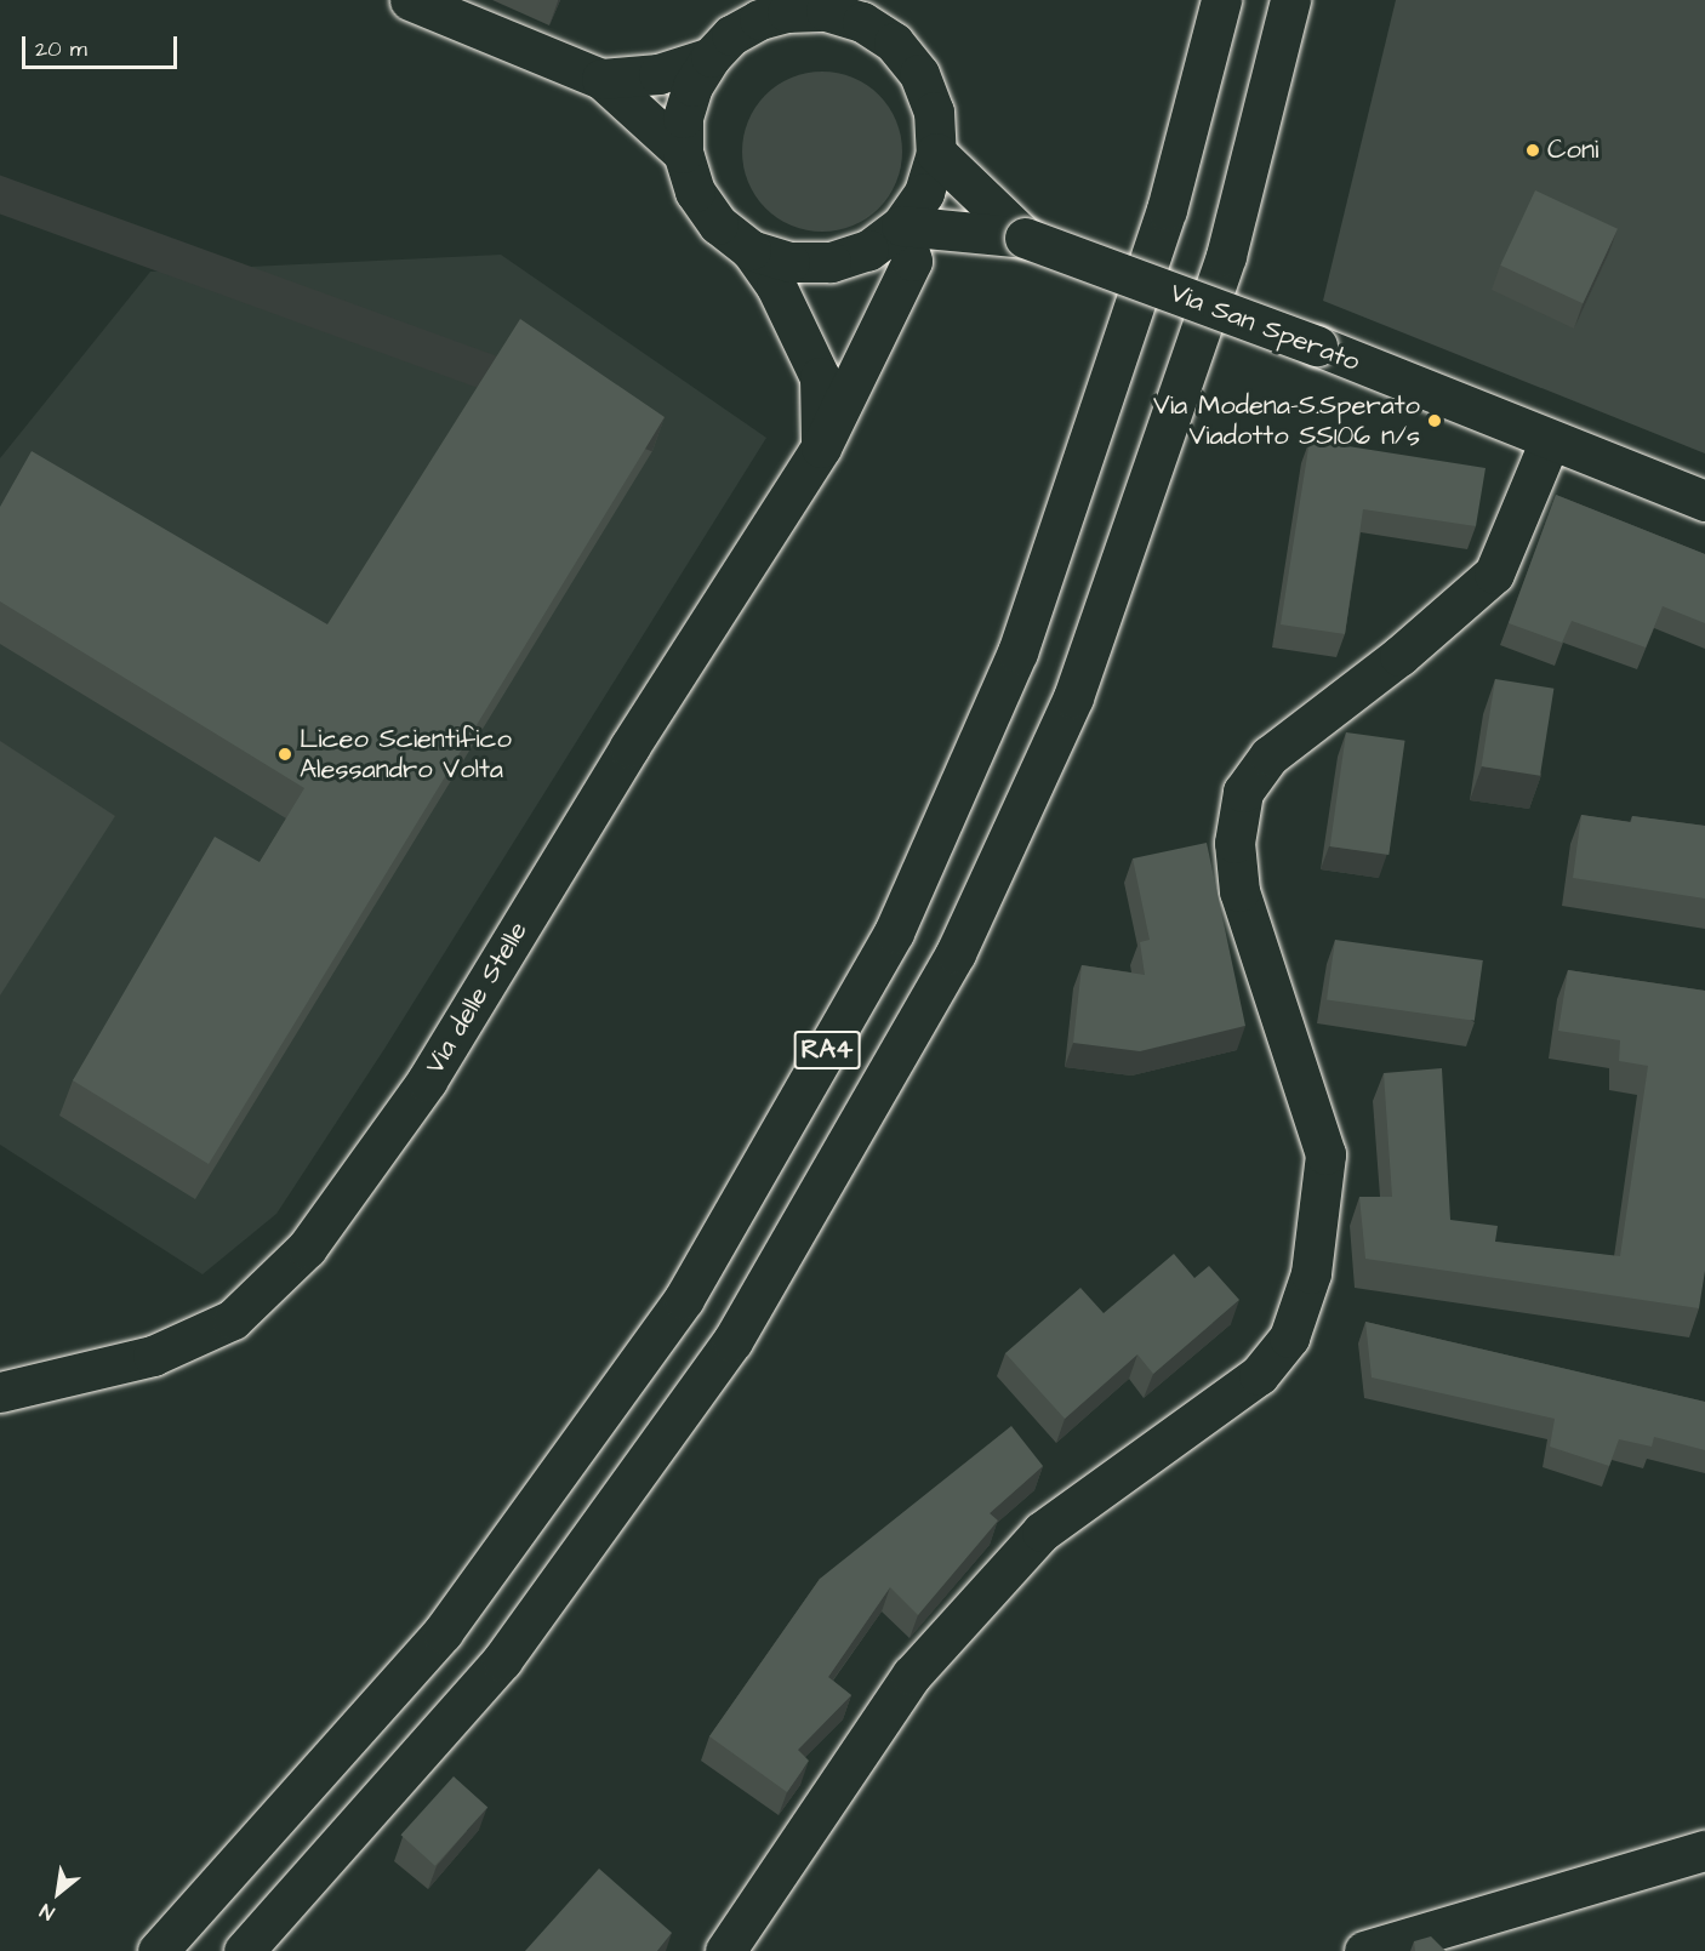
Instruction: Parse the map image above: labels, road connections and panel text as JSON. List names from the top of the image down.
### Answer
{
  "streets": {
    "main road": ["Via San Sperato", "Via delle Stelle", "RA4"]
  },
  "places": ["Coni", "Via Modena-S.Sperato Viadotto SS106 n/s", "Liceo Scientifico Alessandro Volta"],
  "scale_bar": "20 m",
  "north": "bottom left"
}
